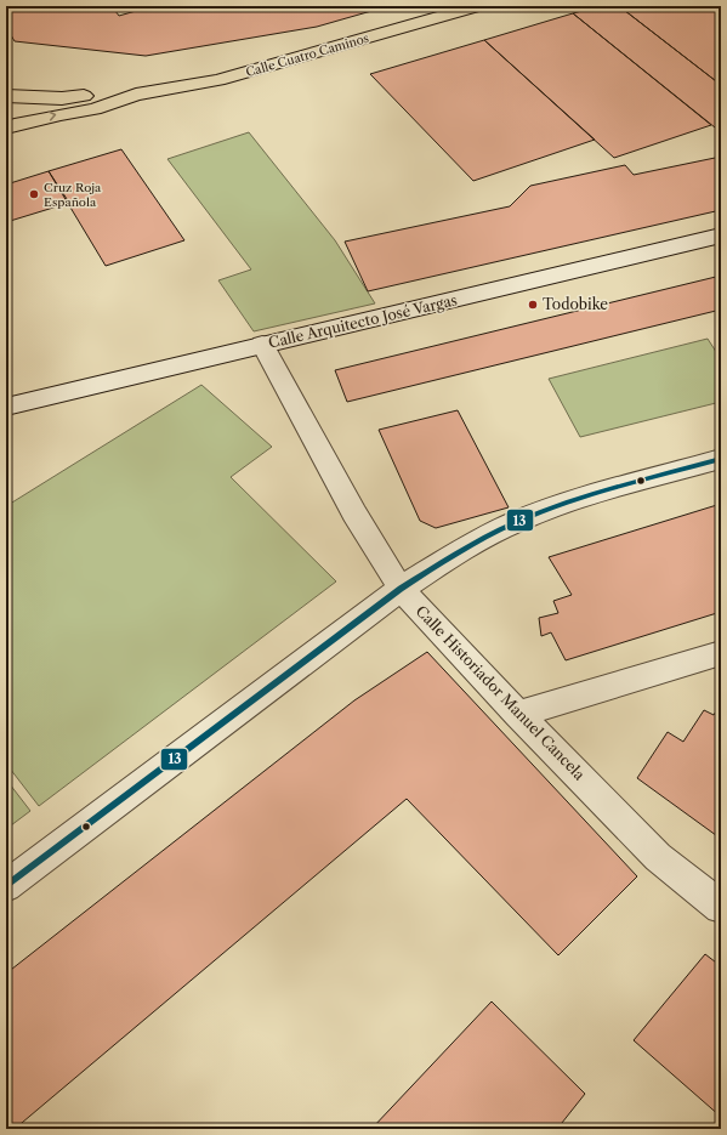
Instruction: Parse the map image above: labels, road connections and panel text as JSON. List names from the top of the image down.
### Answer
{
  "streets": {
    "main road": ["Calle Cuatro Caminos"],
    "street": ["Calle Arquitecto José Vargas", "Calle Historiador Manuel Cancela"]
  },
  "crossings": [
    ["Calle Arquitecto José Vargas", "Calle Historiador Manuel Cancela"]
  ],
  "places": ["Cruz Roja Española", "Todobike"],
  "lines": ["transit line 13"]
}
